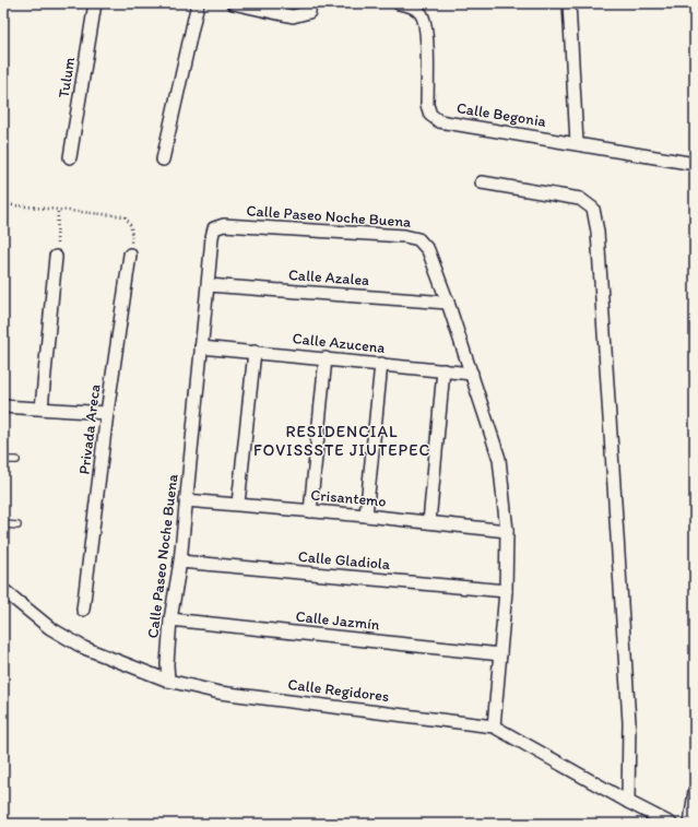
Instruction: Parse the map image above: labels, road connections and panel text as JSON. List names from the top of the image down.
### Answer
{
  "streets": {
    "street": [
      "Tulum",
      "Calle Begonia",
      "Calle Paseo Noche Buena",
      "Calle Azalea",
      "Calle Azucena",
      "Privada Areca",
      "Crisantemo",
      "Calle Gladiola",
      "Calle Jazmín",
      "Calle Regidores"
    ]
  },
  "crossings": [
    ["Calle Paseo Noche Buena", "Calle Azalea"],
    ["Calle Paseo Noche Buena", "Calle Azucena"],
    ["Calle Paseo Noche Buena", "Crisantemo"],
    ["Calle Paseo Noche Buena", "Calle Gladiola"],
    ["Calle Paseo Noche Buena", "Calle Jazmín"],
    ["Calle Paseo Noche Buena", "Calle Regidores"]
  ],
  "districts": ["RESIDENCIAL FOVISSSTE JIUTEPEC"]
}
